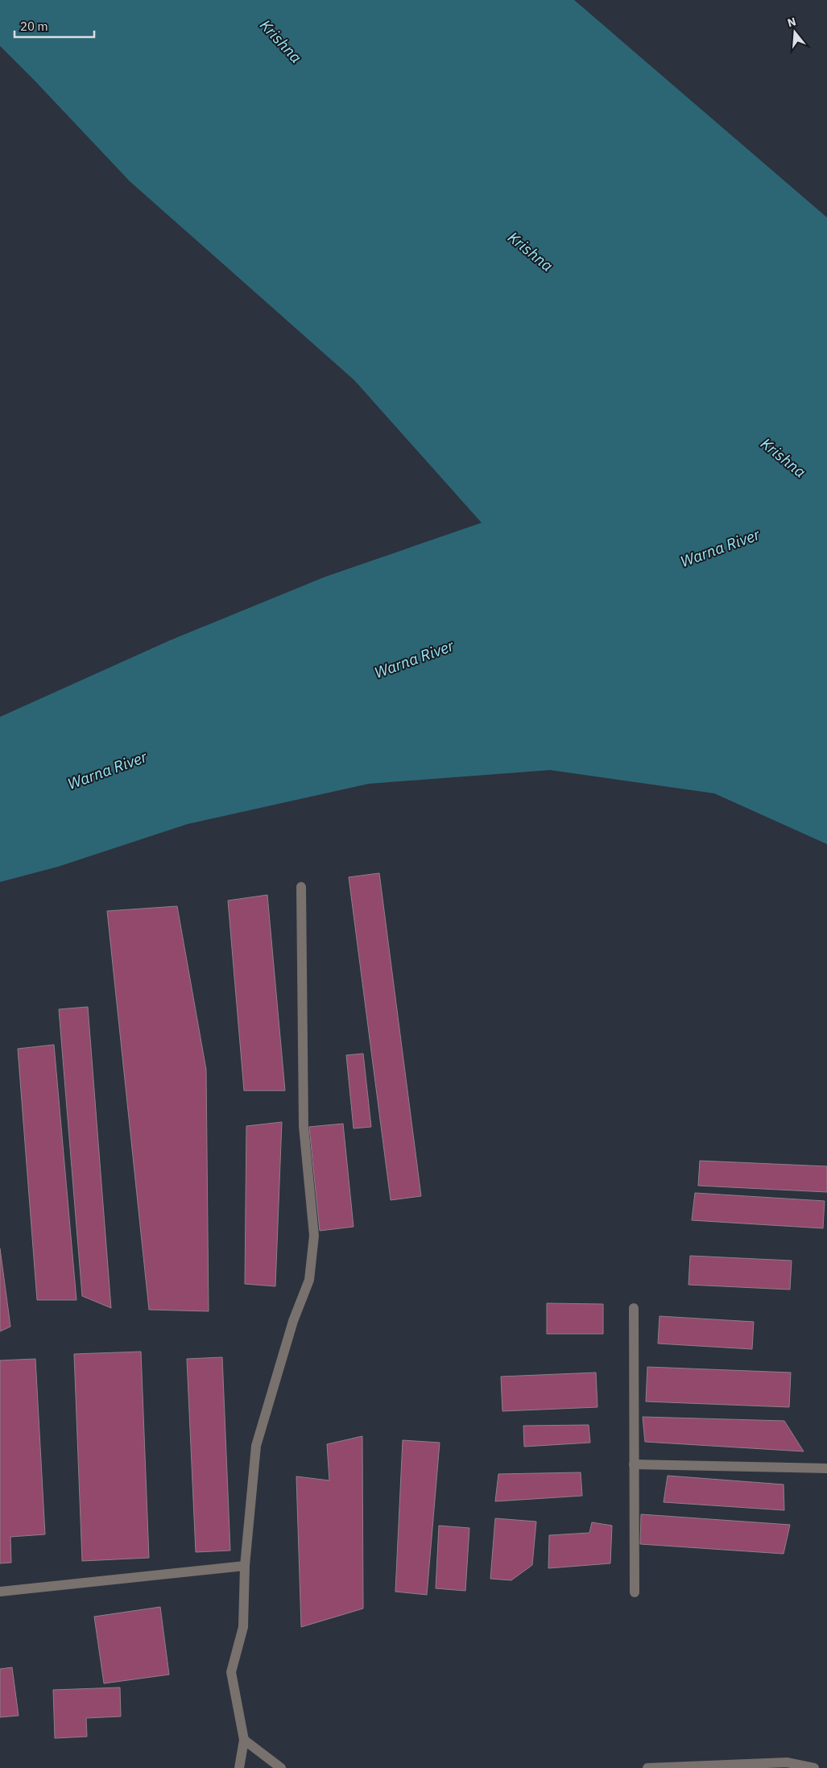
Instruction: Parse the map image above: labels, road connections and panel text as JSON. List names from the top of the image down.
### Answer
{
  "water": ["Krishna", "Warna River"],
  "scale_bar": "20 m",
  "north": "top"
}
